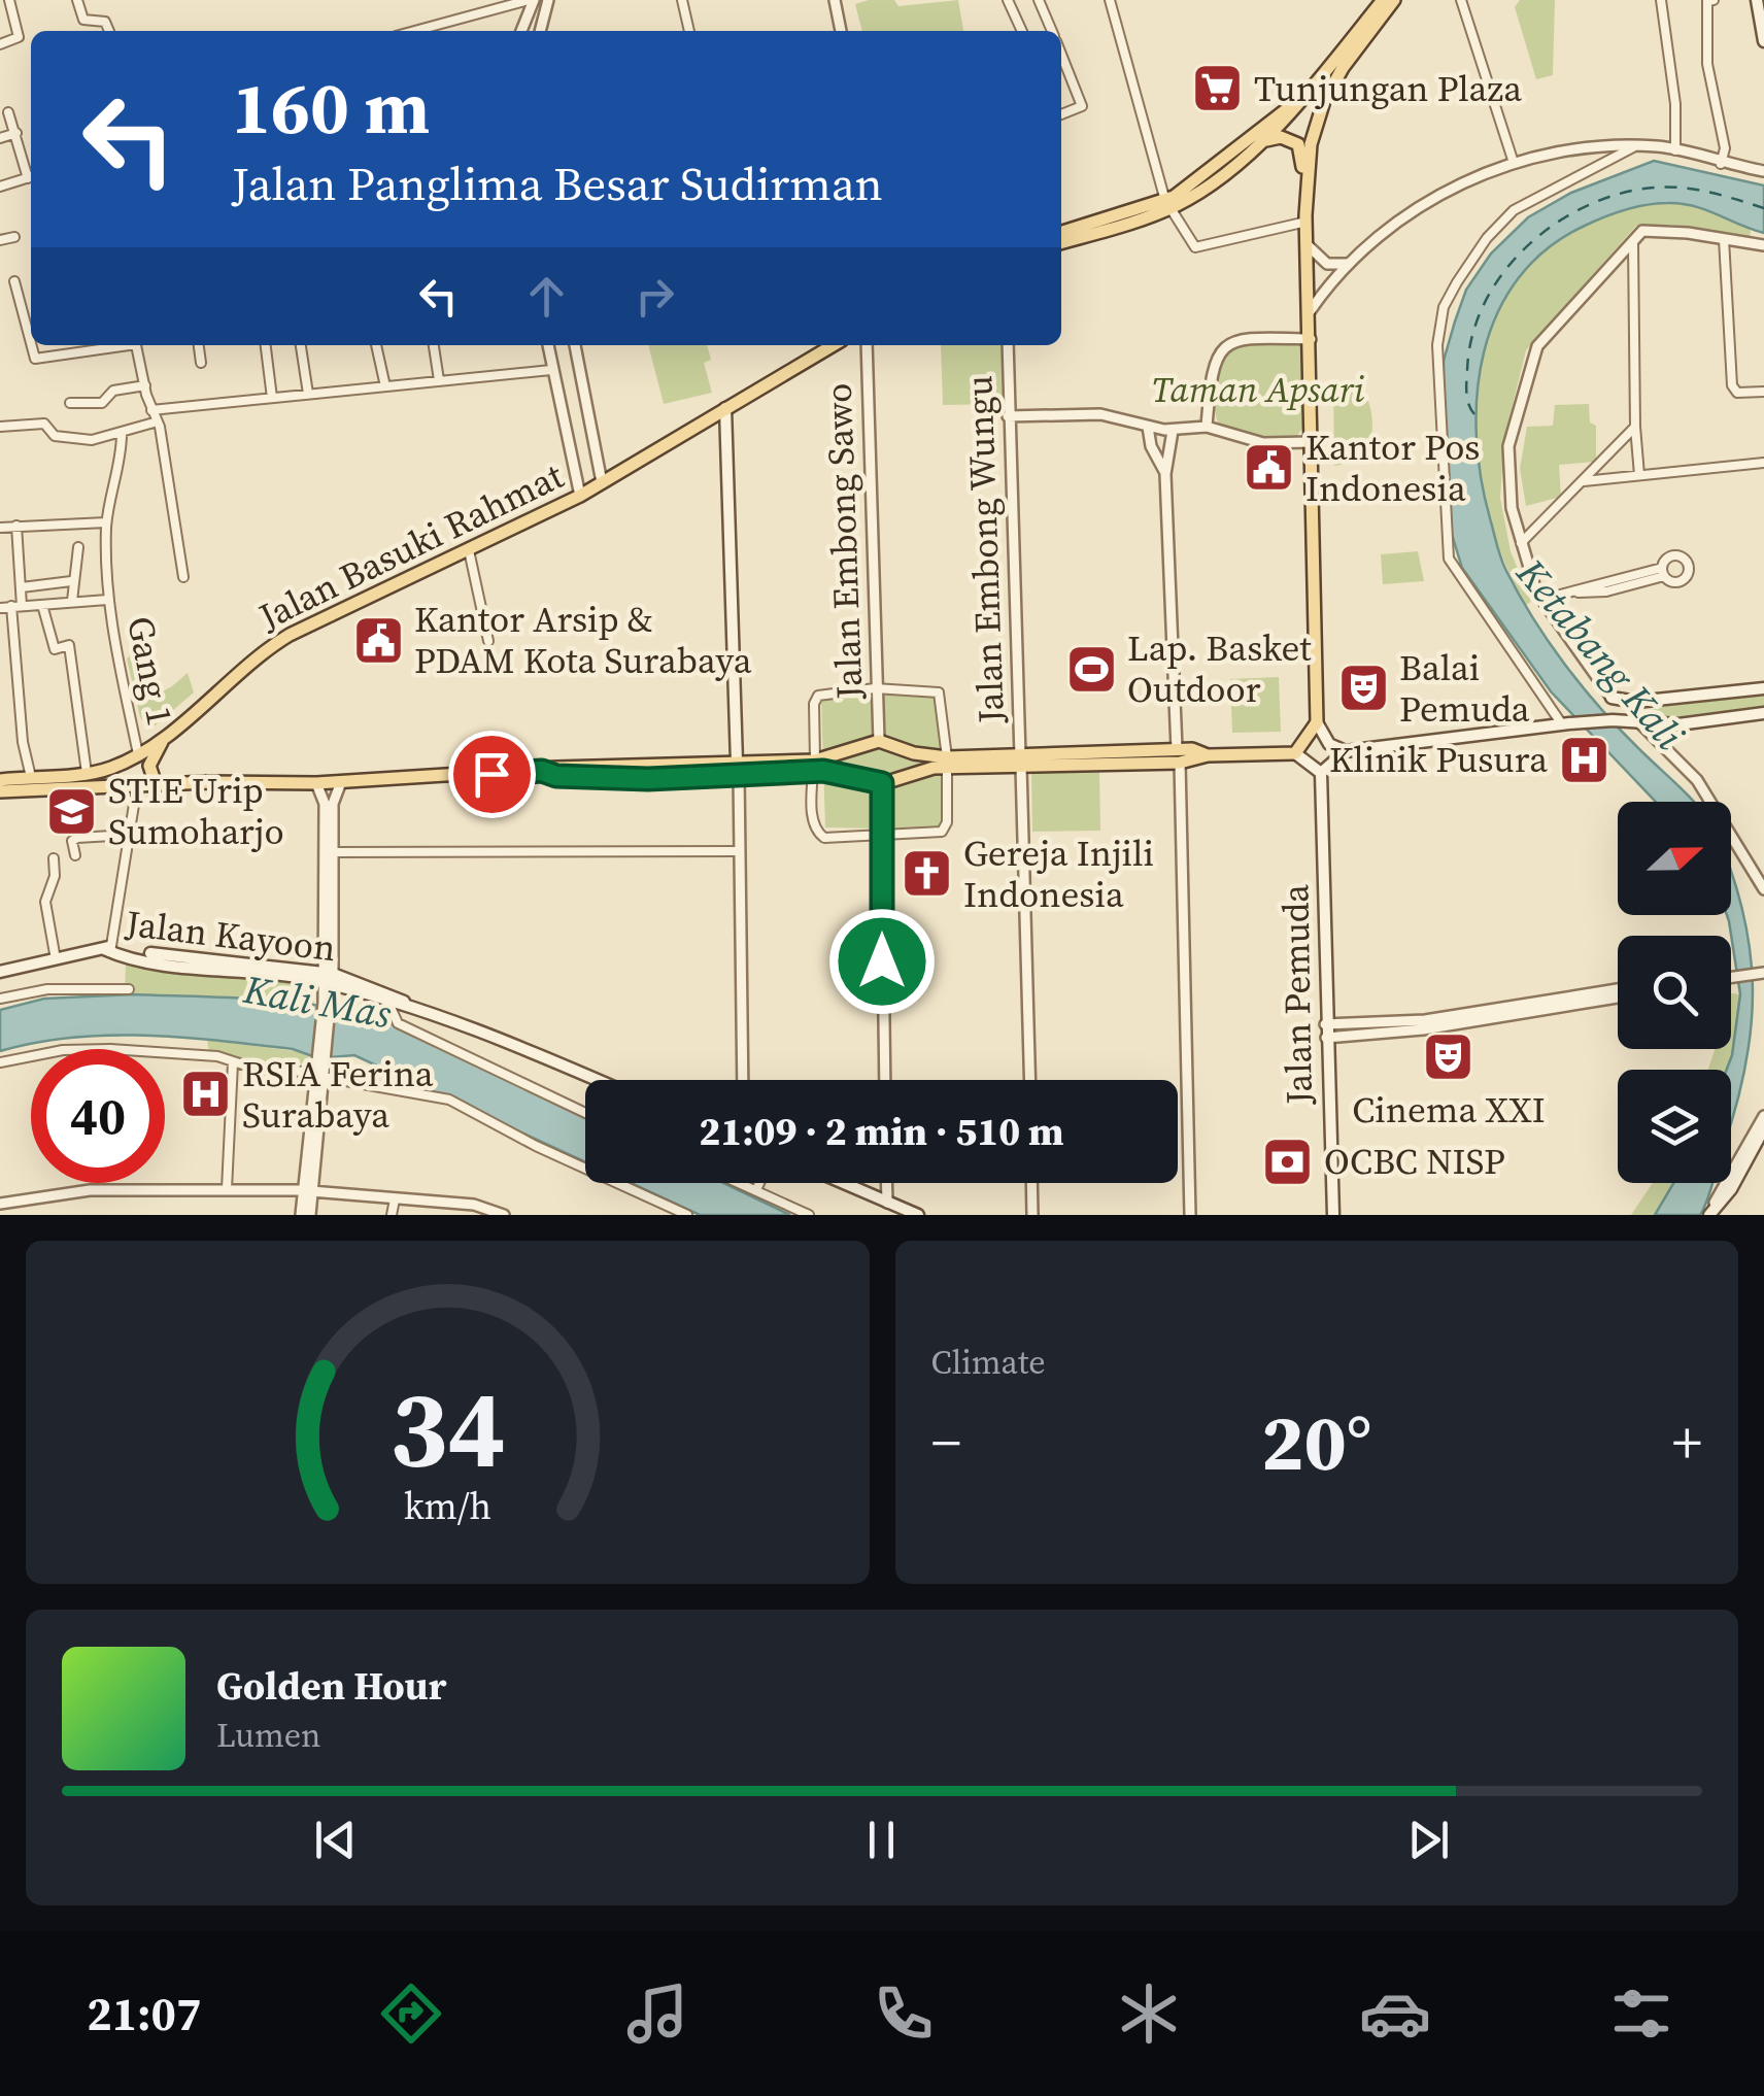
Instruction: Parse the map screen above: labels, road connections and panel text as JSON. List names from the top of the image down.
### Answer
{
  "streets": {
    "main road": ["Jalan Basuki Rahmat", "Jalan Kayoon", "Jalan Pemuda"],
    "street": ["Jalan Embong Sawo", "Jalan Embong Wungu", "Gang 1"]
  },
  "crossings": [
    ["Jalan Basuki Rahmat", "Gang 1"]
  ],
  "water": ["Ketabang Kali", "Kali Mas"],
  "parks": ["Taman Apsari"],
  "places": {
    "supermarket": ["Tunjungan Plaza"],
    "public building": ["Kantor Pos Indonesia", "Kantor Arsip & PDAM Kota Surabaya"],
    "sports": ["Lap. Basket Outdoor"],
    "theatre": ["Balai Pemuda", "Cinema XXI"],
    "hospital": ["Klinik Pusura", "RSIA Ferina Surabaya"],
    "school or university": ["STIE Urip Sumoharjo"],
    "church": ["Gereja Injili Indonesia"],
    "bank": ["OCBC NISP"]
  },
  "north": "right",
  "page": {
    "turn": ["160 m", "Jalan Panglima Besar Sudirman"],
    "limit": "40",
    "trip": "21:09 · 2 min · 510 m",
    "tile": "Climate",
    "heat": ["−", "20°", "+"],
    "song": ["Golden Hour", "Lumen"],
    "tabs": "21:07",
    "gauge": ["34", "km/h"]
  }
}
